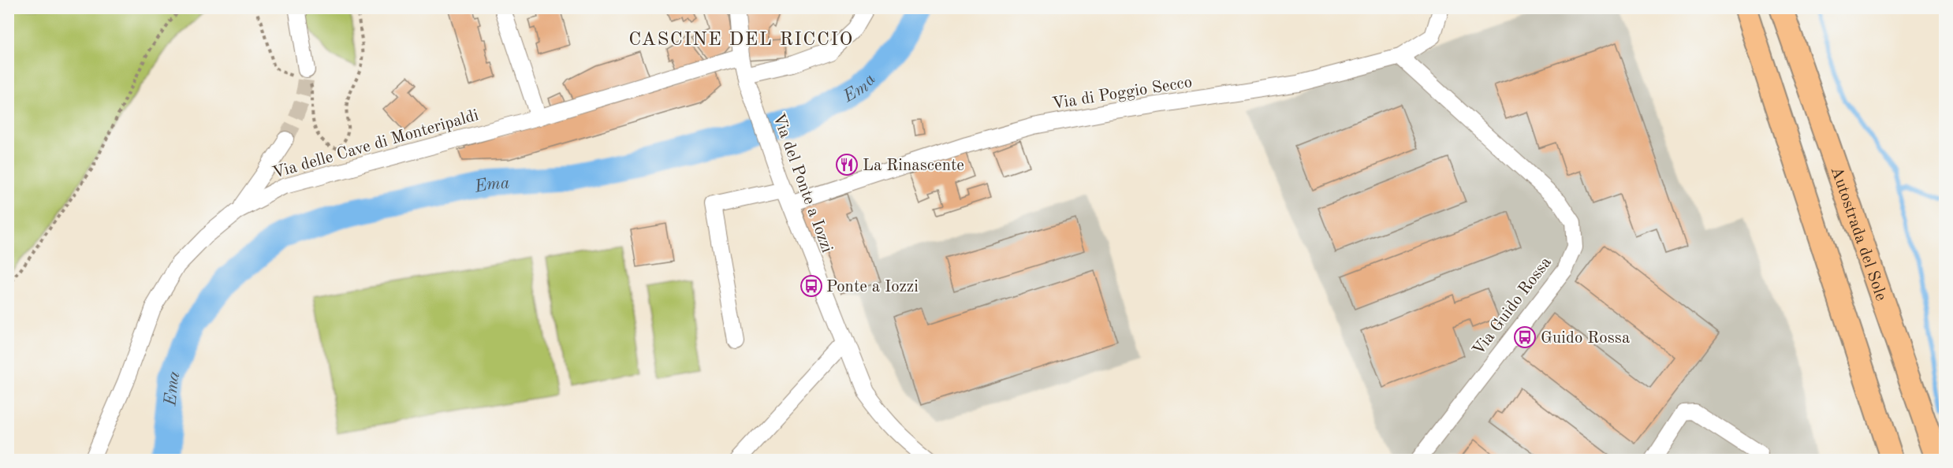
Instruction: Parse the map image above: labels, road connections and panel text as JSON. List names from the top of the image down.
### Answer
{
  "streets": {
    "highway": ["Autostrada del Sole"],
    "street": [
      "Via di Poggio Secco",
      "Via delle Cave di Monteripaldi",
      "Via del Ponte a Iozzi",
      "Via Guido Rossa"
    ]
  },
  "crossings": [
    ["Via di Poggio Secco", "Via del Ponte a Iozzi"],
    ["Via di Poggio Secco", "Via Guido Rossa"],
    ["Via delle Cave di Monteripaldi", "Via del Ponte a Iozzi"]
  ],
  "districts": ["CASCINE DEL RICCIO"],
  "water": ["Ema"],
  "places": {
    "restaurant": ["La Rinascente"],
    "bus stop": ["Ponte a Iozzi", "Guido Rossa"]
  }
}
